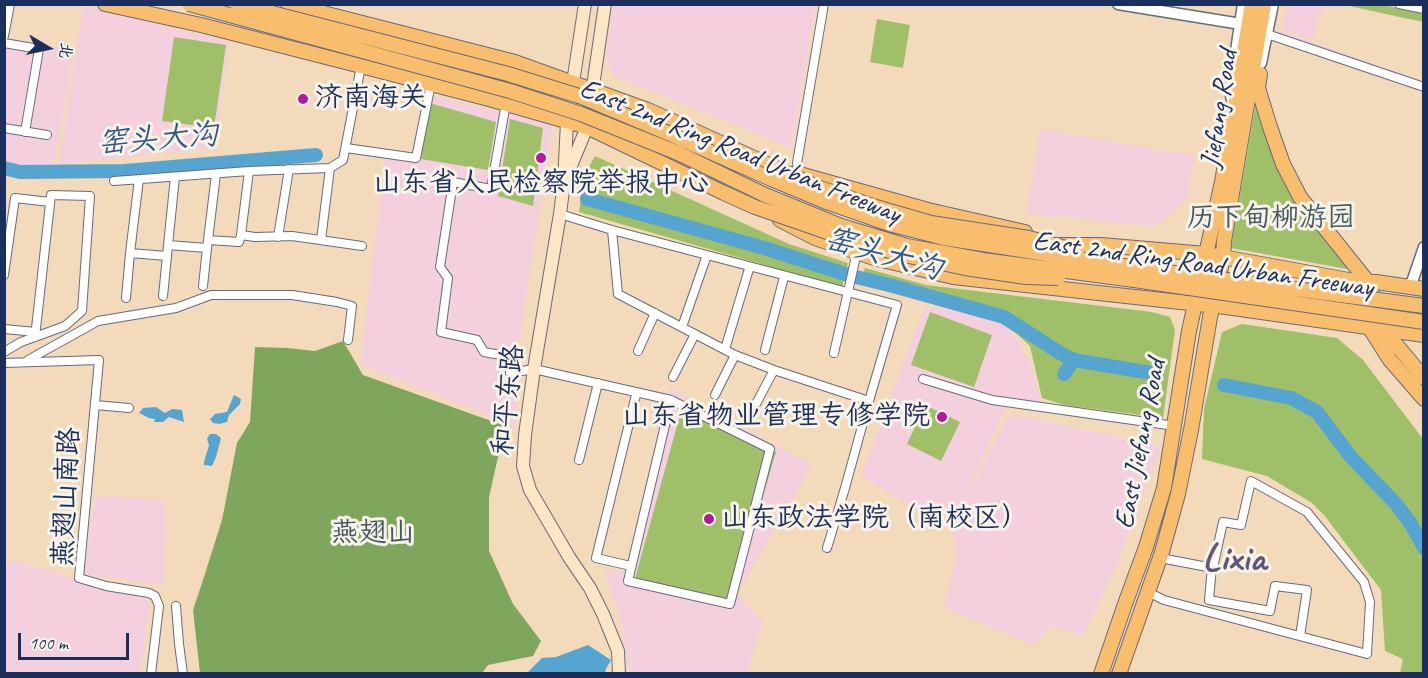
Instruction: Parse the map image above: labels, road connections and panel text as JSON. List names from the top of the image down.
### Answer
{
  "streets": {
    "main road": [
      "Jiefang Road",
      "East 2nd Ring Road Urban Freeway",
      "和平东路",
      "East Jiefang Road"
    ],
    "street": ["燕翅山南路"]
  },
  "crossings": [
    ["Jiefang Road", "East Jiefang Road"]
  ],
  "districts": ["Lixia"],
  "water": ["窑头大沟"],
  "parks": ["历下甸柳游园", "燕翅山"],
  "places": [
    "济南海关",
    "山东省人民检察院举报中心",
    "山东省物业管理专修学院",
    "山东政法学院（南校区）"
  ],
  "scale_bar": "100 m",
  "north": "right"
}
